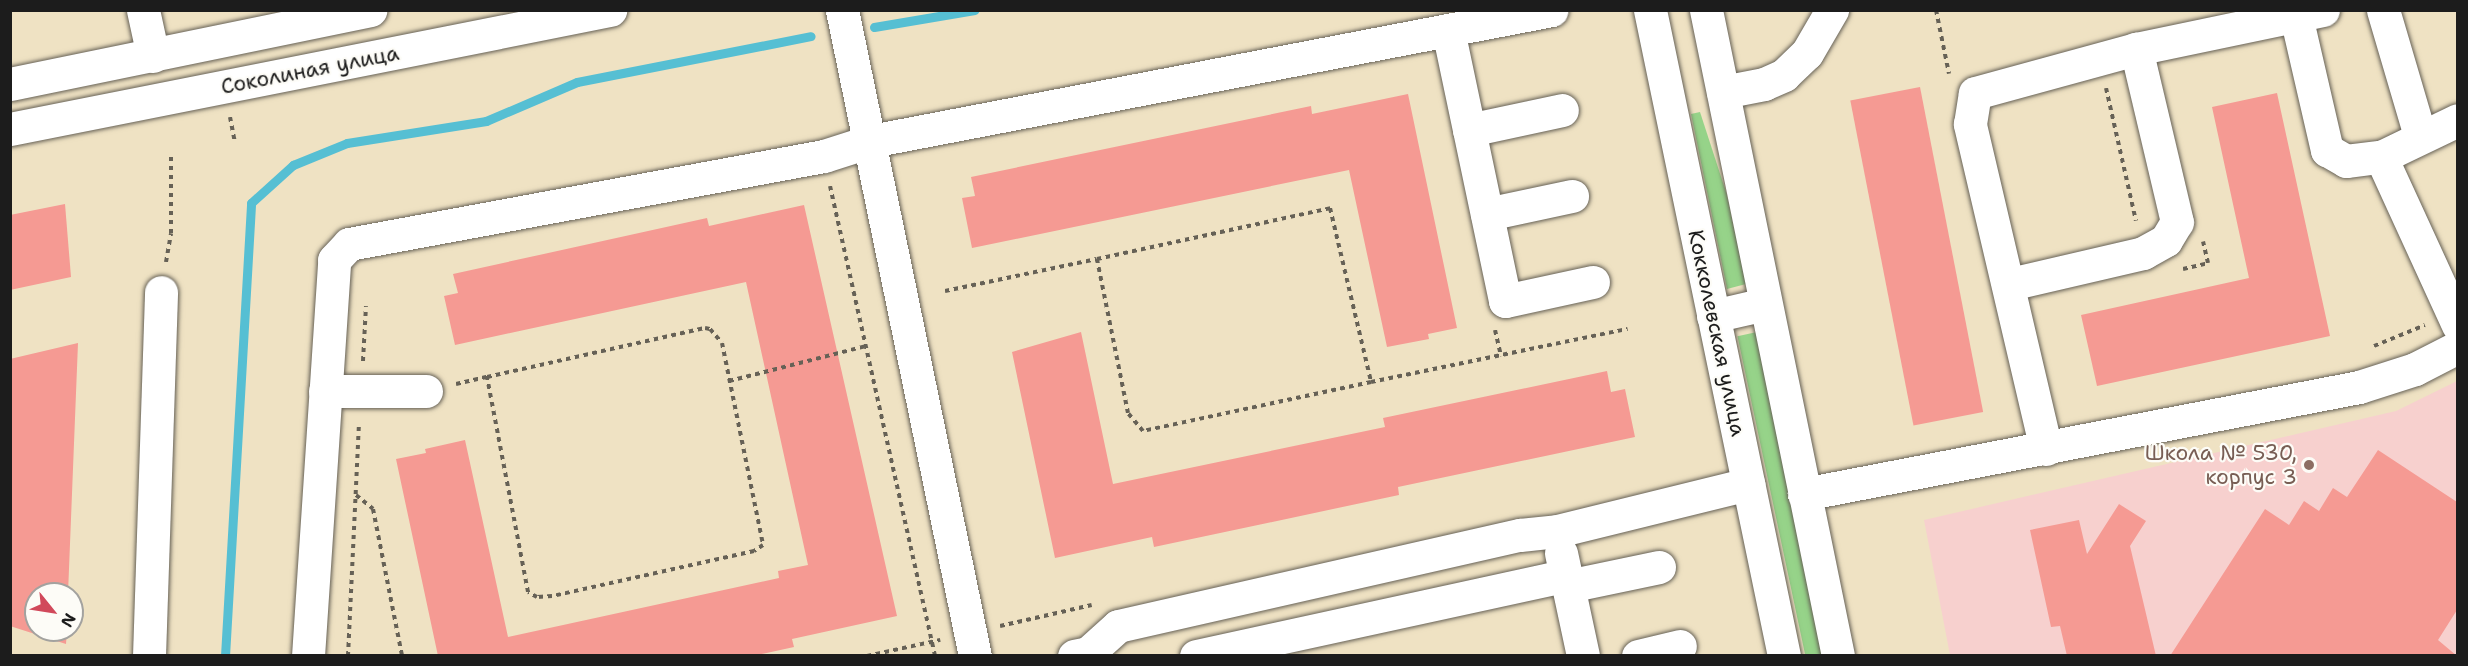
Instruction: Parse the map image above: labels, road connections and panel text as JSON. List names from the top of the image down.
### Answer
{
  "streets": {
    "street": ["Соколиная улица", "Кокколевская улица"]
  },
  "places": ["Школа № 530, корпус 3"],
  "north": "bottom right"
}
